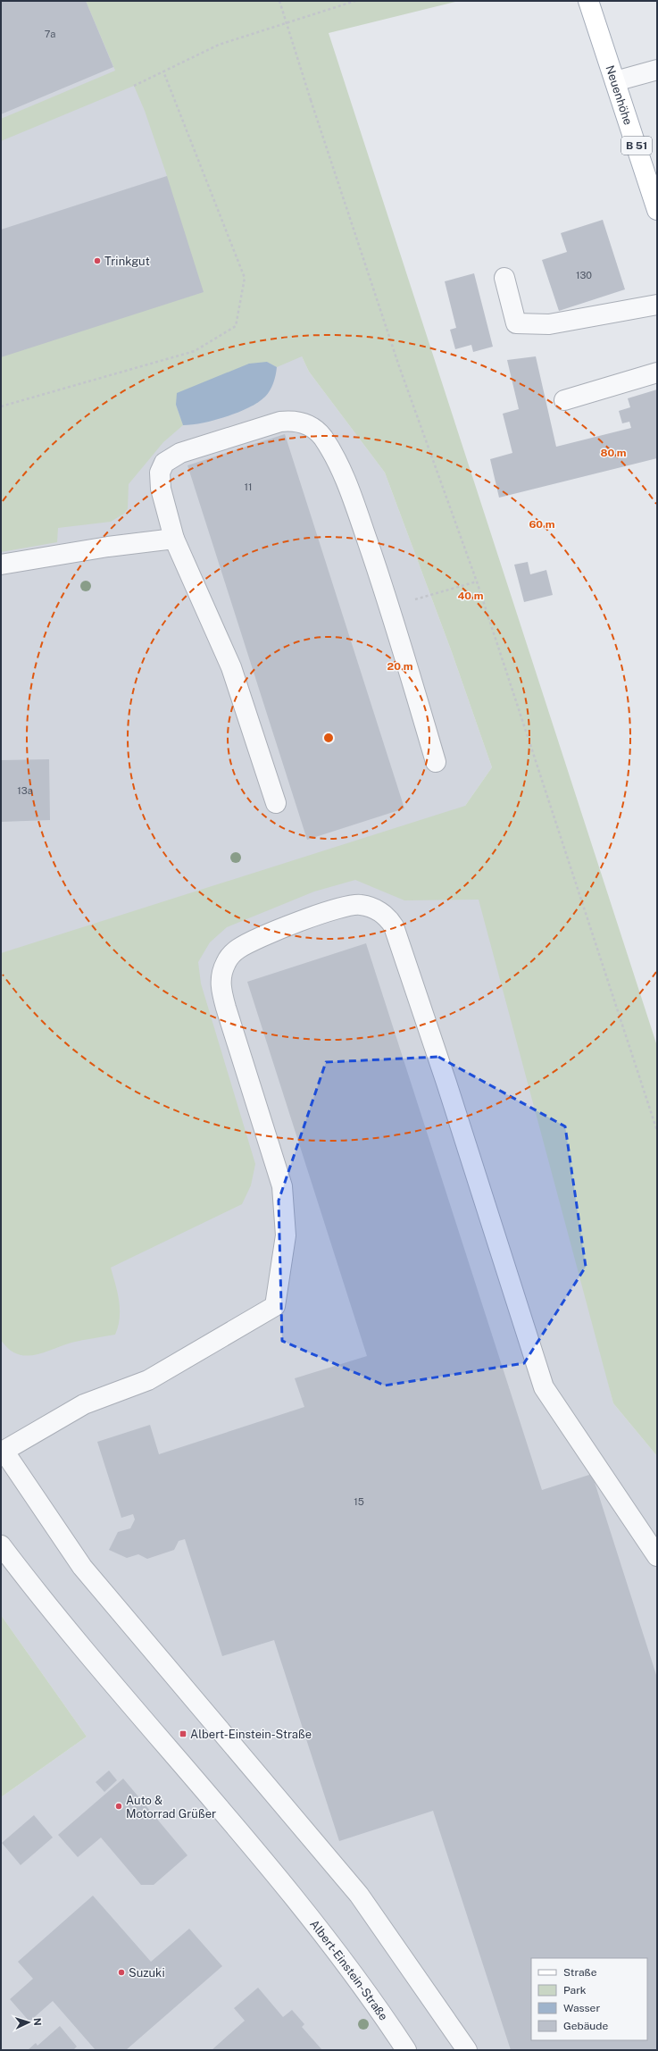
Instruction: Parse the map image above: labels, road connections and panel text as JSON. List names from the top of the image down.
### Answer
{
  "streets": {
    "main road": ["Neuenhöhe", "B 51"],
    "street": ["Albert-Einstein-Straße"]
  },
  "places": {
    "other": ["Trinkgut", "Auto & Motorrad Grüßer", "Suzuki"],
    "transit": ["Albert-Einstein-Straße"]
  },
  "house_numbers": [
    "7a",
    "130",
    "11",
    "13a",
    "15"
  ],
  "legend": [
    "Straße",
    "Park",
    "Wasser",
    "Gebäude"
  ],
  "north": "right",
  "rings": [
    "80 m",
    "60 m",
    "40 m",
    "20 m"
  ]
}
